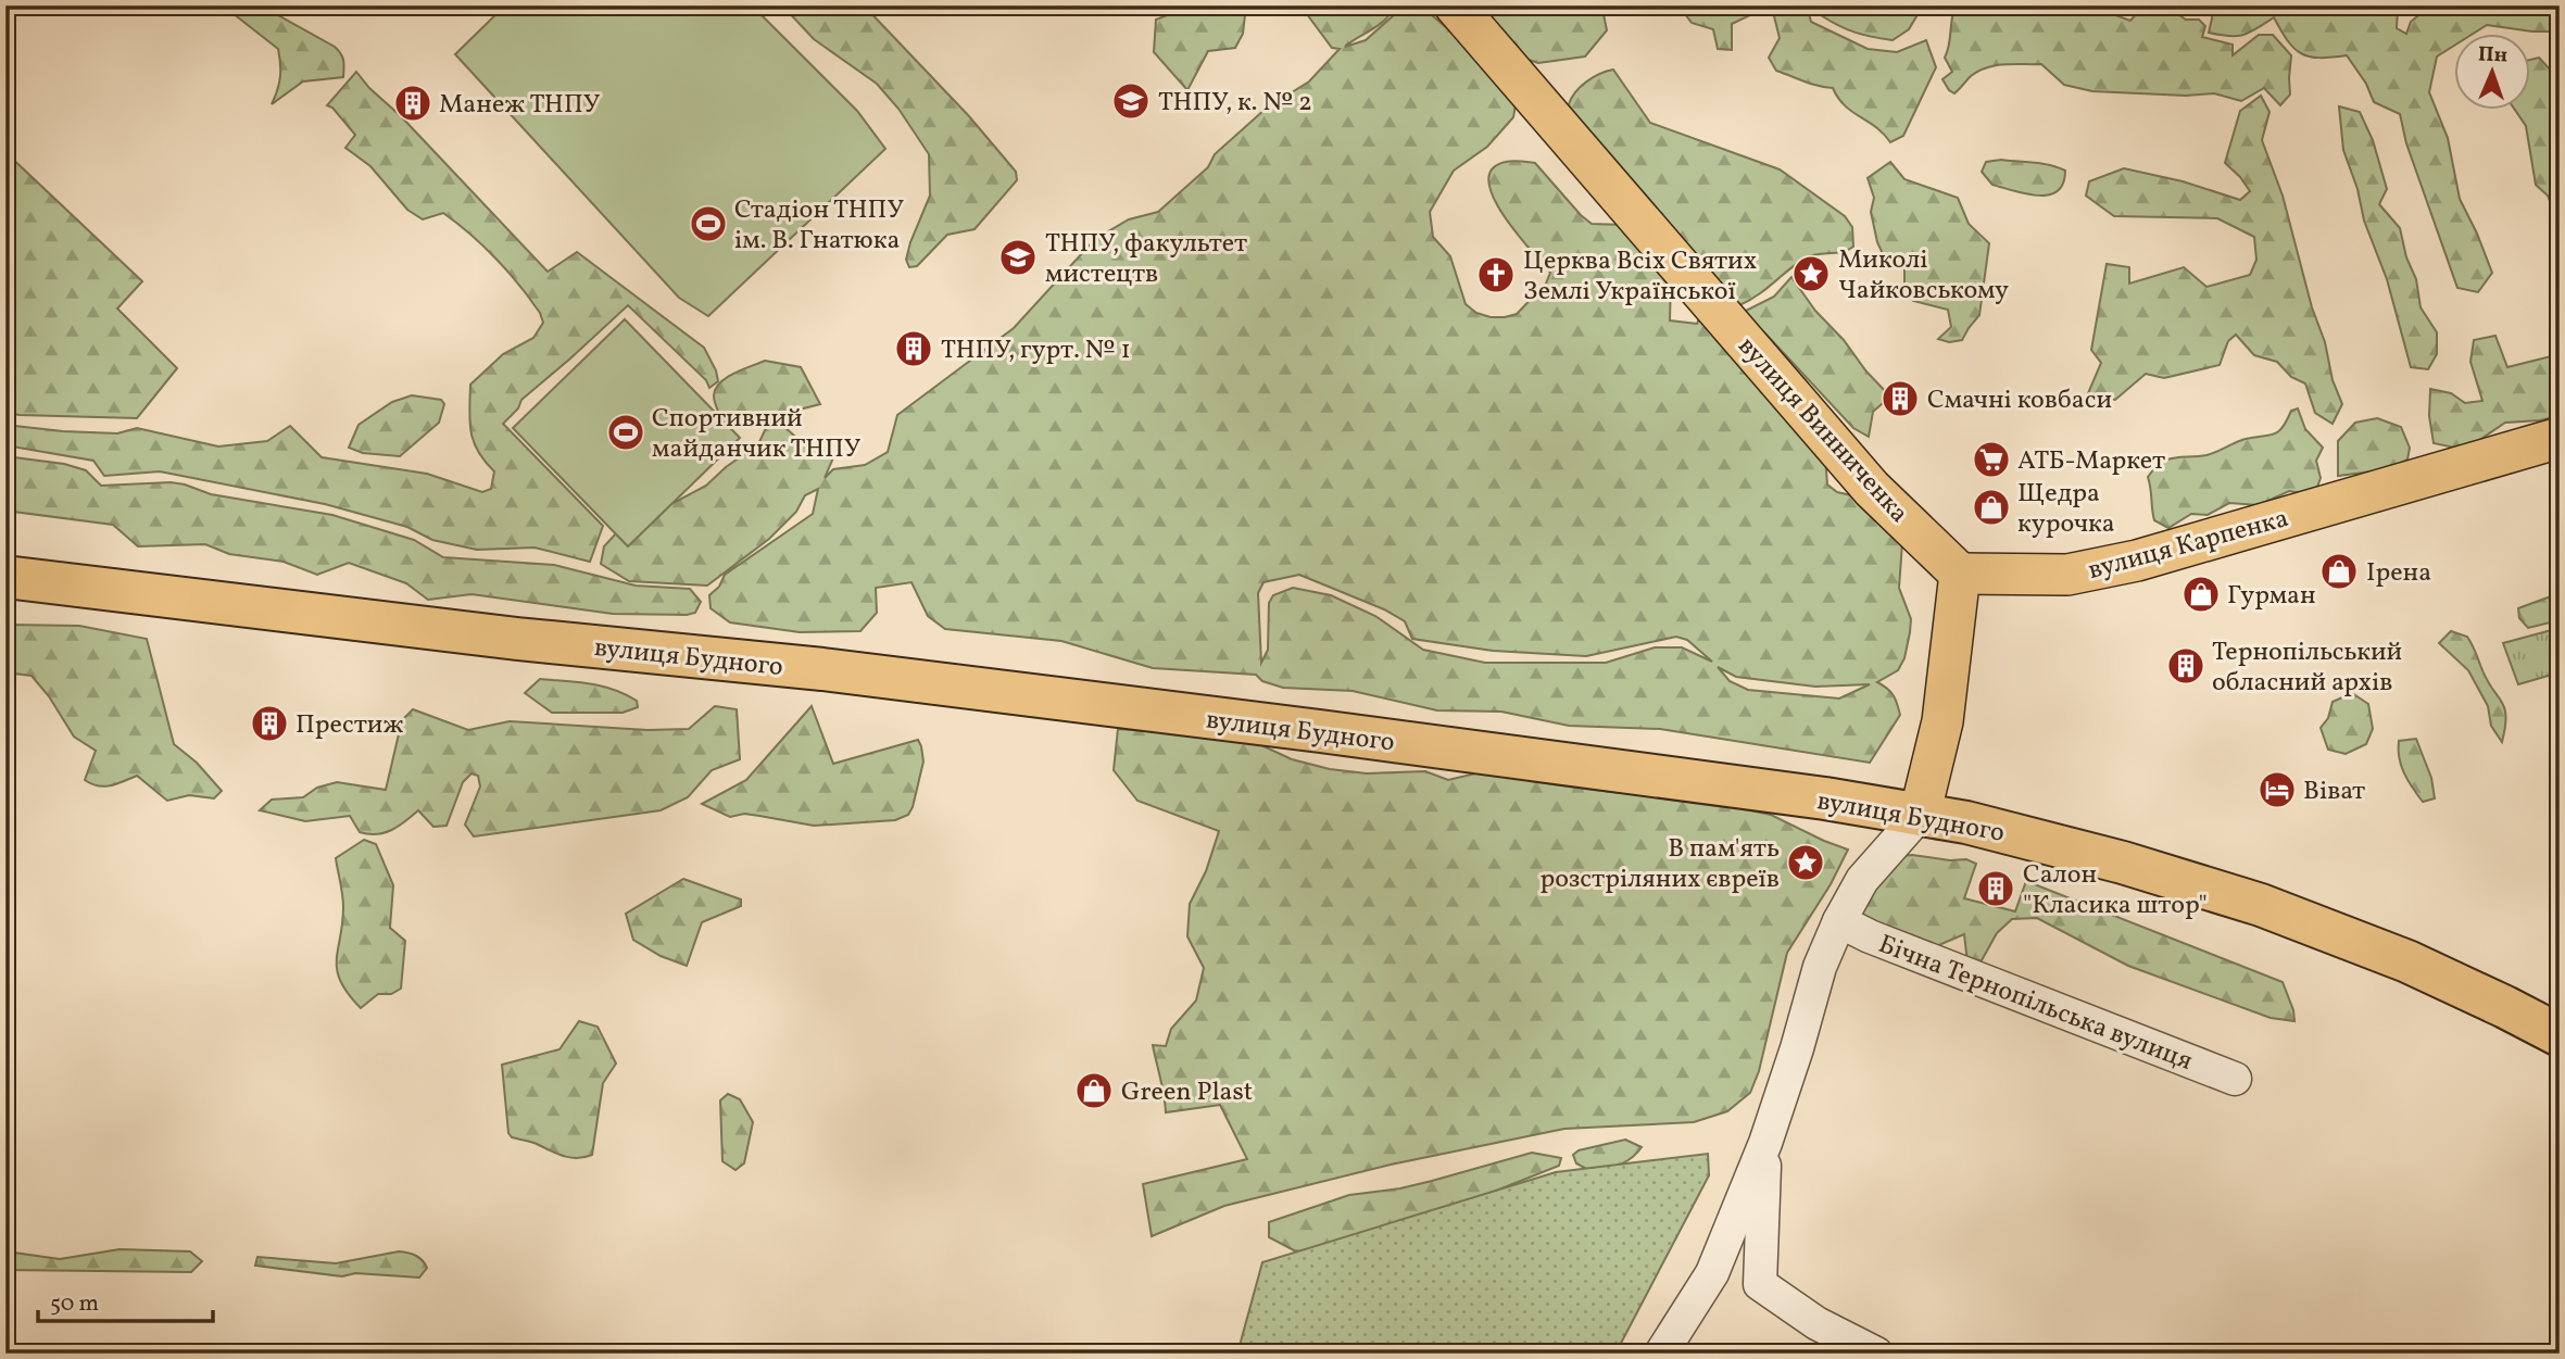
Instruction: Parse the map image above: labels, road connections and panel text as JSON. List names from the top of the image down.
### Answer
{
  "streets": {
    "highway": ["вулиця Будного"],
    "main road": ["вулиця Винниченка", "вулиця Карпенка"],
    "street": ["Бічна Тернопільська вулиця"]
  },
  "crossings": [
    ["вулиця Винниченка", "вулиця Карпенка"]
  ],
  "places": {
    "school or university": ["ТНПУ, к. № 2", "ТНПУ, факультет мистецтв"],
    "building": [
      "Манеж ТНПУ",
      "ТНПУ, гурт. № 1",
      "Смачні ковбаси",
      "Тернопільський обласний архів",
      "Престиж",
      "Салон \"Класика штор\""
    ],
    "sports": ["Стадіон ТНПУ ім. В. Гнатюка", "Спортивний майданчик ТНПУ"],
    "place": ["Миколі Чайковському", "В пам'ять розстріляних євреїв"],
    "church": ["Церква Всіх Святих Землі Української"],
    "supermarket": ["АТБ-Маркет"],
    "shop": [
      "Щедра курочка",
      "Ірена",
      "Гурман",
      "Green Plast"
    ],
    "hotel": ["Віват"]
  },
  "scale_bar": "50 m",
  "north": "top"
}
